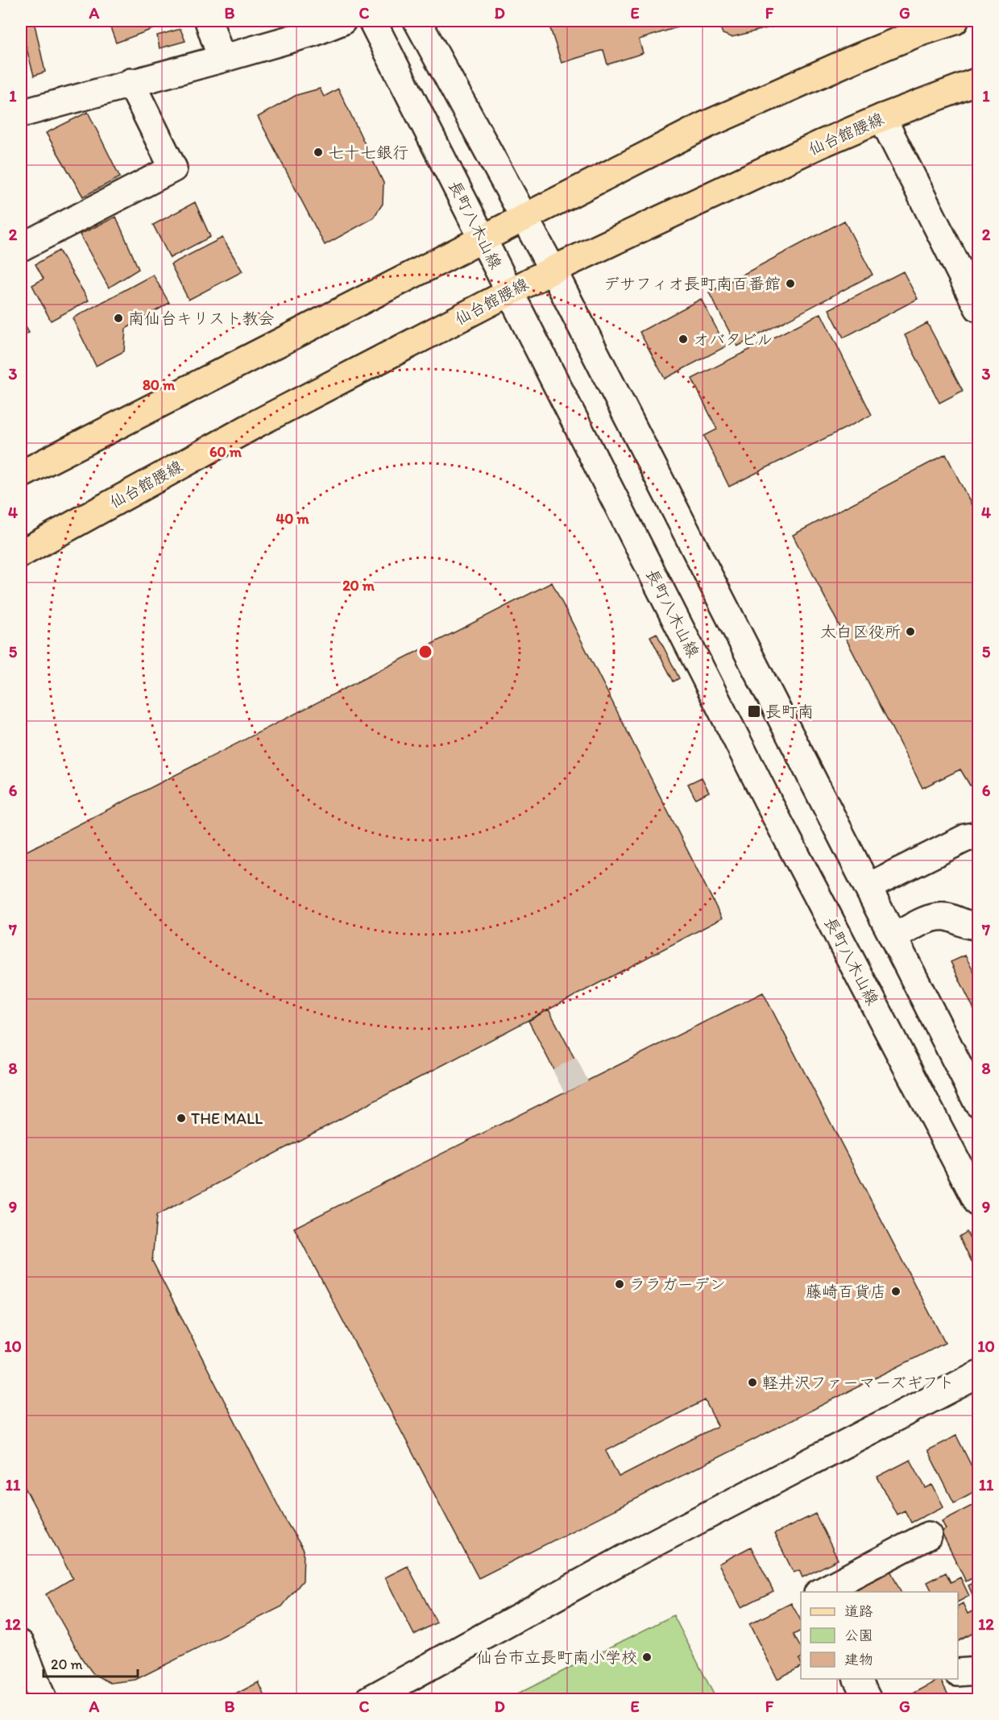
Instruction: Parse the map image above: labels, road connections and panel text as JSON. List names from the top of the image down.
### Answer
{
  "streets": {
    "main road": ["仙台館腰線"],
    "street": ["長町八木山線"]
  },
  "crossings": [
    ["仙台館腰線", "長町八木山線"]
  ],
  "places": {
    "other": [
      "七十七銀行",
      "デサフィオ長町南百番館",
      "南仙台キリスト教会",
      "オバタビル",
      "太白区役所",
      "THE MALL",
      "ララガーデン",
      "藤崎百貨店",
      "軽井沢ファーマーズギフト",
      "仙台市立長町南小学校"
    ],
    "transit": ["長町南"]
  },
  "legend": ["道路", "公園", "建物"],
  "scale_bar": "20 m",
  "grid": {
    "columns": [
      "A",
      "B",
      "C",
      "D",
      "E",
      "F",
      "G"
    ],
    "rows": [
      "1",
      "2",
      "3",
      "4",
      "5",
      "6",
      "7",
      "8",
      "9",
      "10",
      "11",
      "12"
    ]
  },
  "rings": [
    "80 m",
    "60 m",
    "40 m",
    "20 m"
  ]
}
